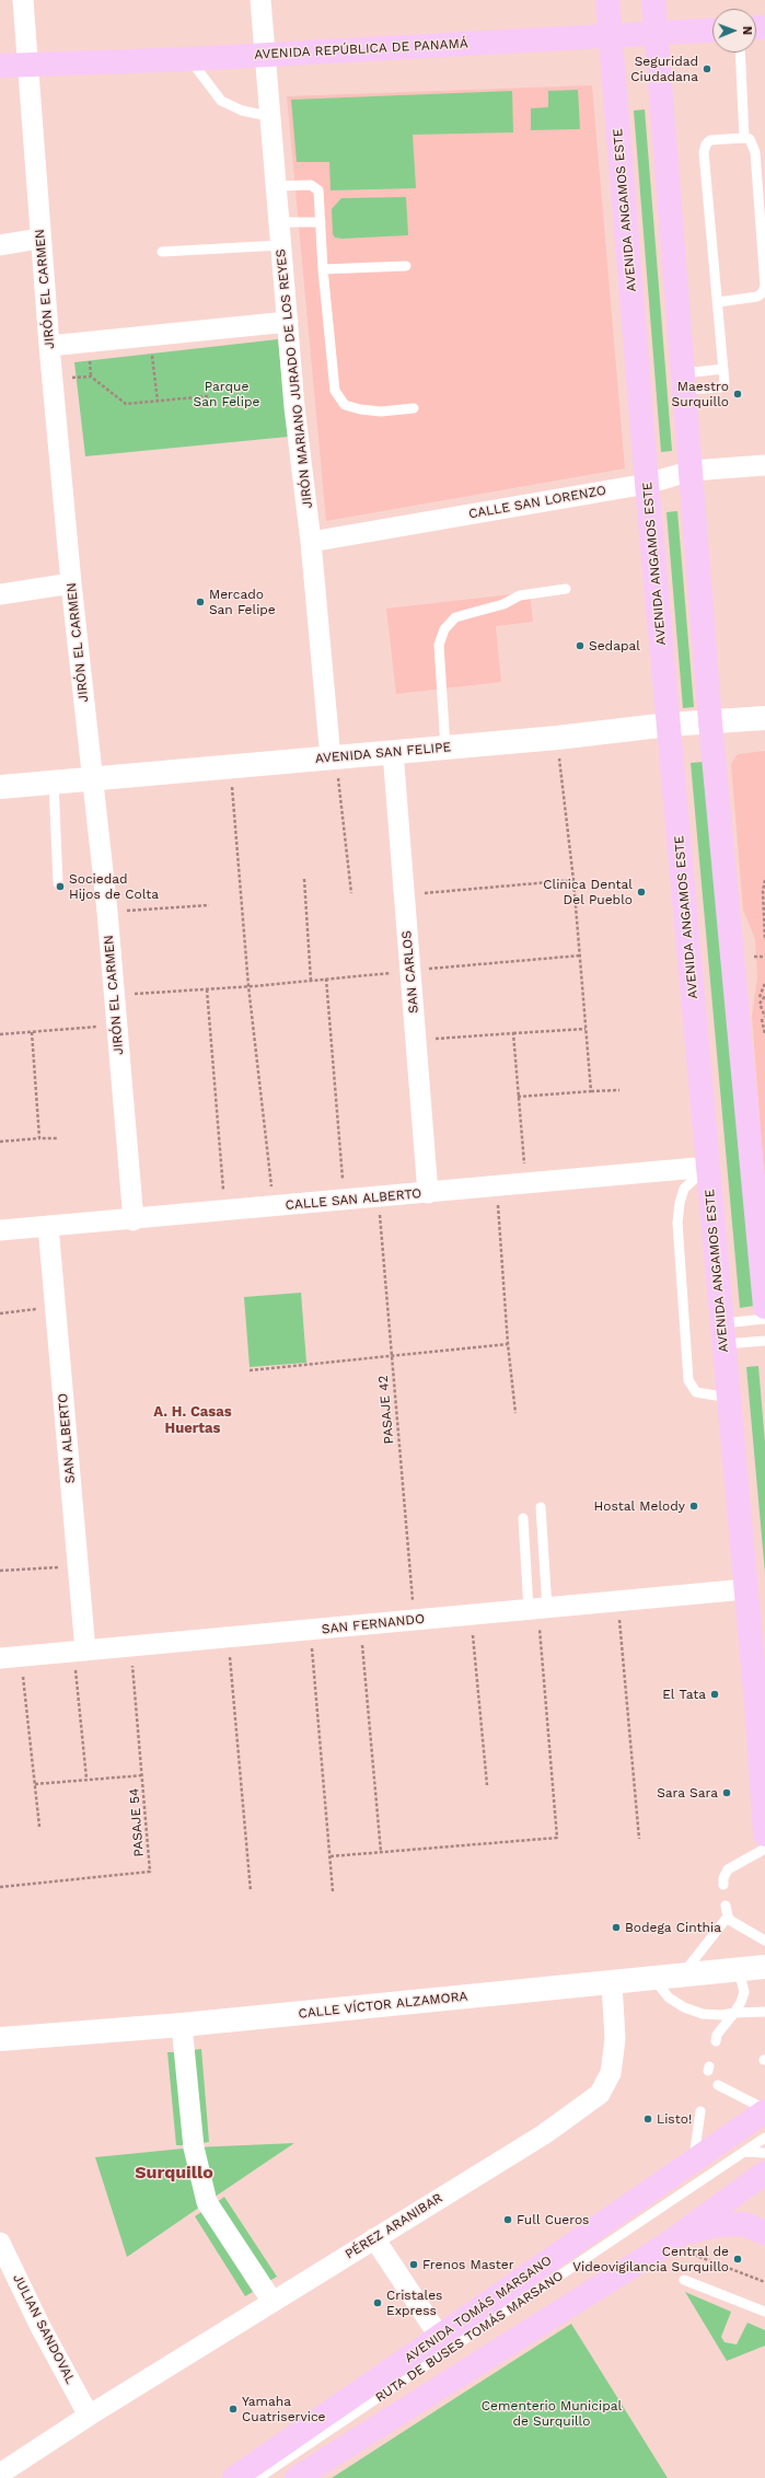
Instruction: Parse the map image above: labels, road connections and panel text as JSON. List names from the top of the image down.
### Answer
{
  "streets": {
    "main road": ["AVENIDA REPÚBLICA DE PANAMÁ", "AVENIDA ANGAMOS ESTE", "AVENIDA TOMÁS MARSANO"],
    "street": [
      "JIRÓN EL CARMEN",
      "JIRÓN MARIANO JURADO DE LOS REYES",
      "CALLE SAN LORENZO",
      "AVENIDA SAN FELIPE",
      "SAN CARLOS",
      "CALLE SAN ALBERTO",
      "SAN ALBERTO",
      "SAN FERNANDO",
      "CALLE VÍCTOR ALZAMORA",
      "PÉREZ ARANIBAR",
      "JULIAN SANDOVAL"
    ],
    "lane": ["RUTA DE BUSES TOMÁS MARSANO"],
    "path": ["PASAJE 42", "PASAJE 54"]
  },
  "crossings": [
    ["AVENIDA REPÚBLICA DE PANAMÁ", "AVENIDA ANGAMOS ESTE"],
    ["AVENIDA REPÚBLICA DE PANAMÁ", "JIRÓN EL CARMEN"],
    ["AVENIDA REPÚBLICA DE PANAMÁ", "JIRÓN MARIANO JURADO DE LOS REYES"],
    ["AVENIDA ANGAMOS ESTE", "CALLE SAN LORENZO"],
    ["AVENIDA ANGAMOS ESTE", "AVENIDA SAN FELIPE"],
    ["AVENIDA ANGAMOS ESTE", "CALLE SAN ALBERTO"],
    ["AVENIDA ANGAMOS ESTE", "SAN FERNANDO"],
    ["JIRÓN EL CARMEN", "AVENIDA SAN FELIPE"],
    ["JIRÓN EL CARMEN", "CALLE SAN ALBERTO"],
    ["JIRÓN MARIANO JURADO DE LOS REYES", "CALLE SAN LORENZO"],
    ["JIRÓN MARIANO JURADO DE LOS REYES", "AVENIDA SAN FELIPE"],
    ["AVENIDA SAN FELIPE", "SAN CARLOS"],
    ["SAN CARLOS", "CALLE SAN ALBERTO"],
    ["CALLE SAN ALBERTO", "PASAJE 42"],
    ["CALLE SAN ALBERTO", "SAN ALBERTO"],
    ["PASAJE 42", "SAN FERNANDO"],
    ["SAN ALBERTO", "SAN FERNANDO"],
    ["SAN FERNANDO", "PASAJE 54"],
    ["CALLE VÍCTOR ALZAMORA", "PÉREZ ARANIBAR"],
    ["PÉREZ ARANIBAR", "JULIAN SANDOVAL"]
  ],
  "districts": ["A. H. Casas Huertas", "Surquillo"],
  "parks": ["Parque San Felipe", "Cementerio Municipal de Surquillo"],
  "places": [
    "Seguridad Ciudadana",
    "Maestro Surquillo",
    "Mercado San Felipe",
    "Sedapal",
    "Sociedad Hijos de Colta",
    "Clinica Dental Del Pueblo",
    "Hostal Melody",
    "El Tata",
    "Sara Sara",
    "Bodega Cinthia",
    "Listo!",
    "Full Cueros",
    "Central de Videovigilancia Surquillo",
    "Frenos Master",
    "Cristales Express",
    "Yamaha Cuatriservice"
  ],
  "north": "right"
}
